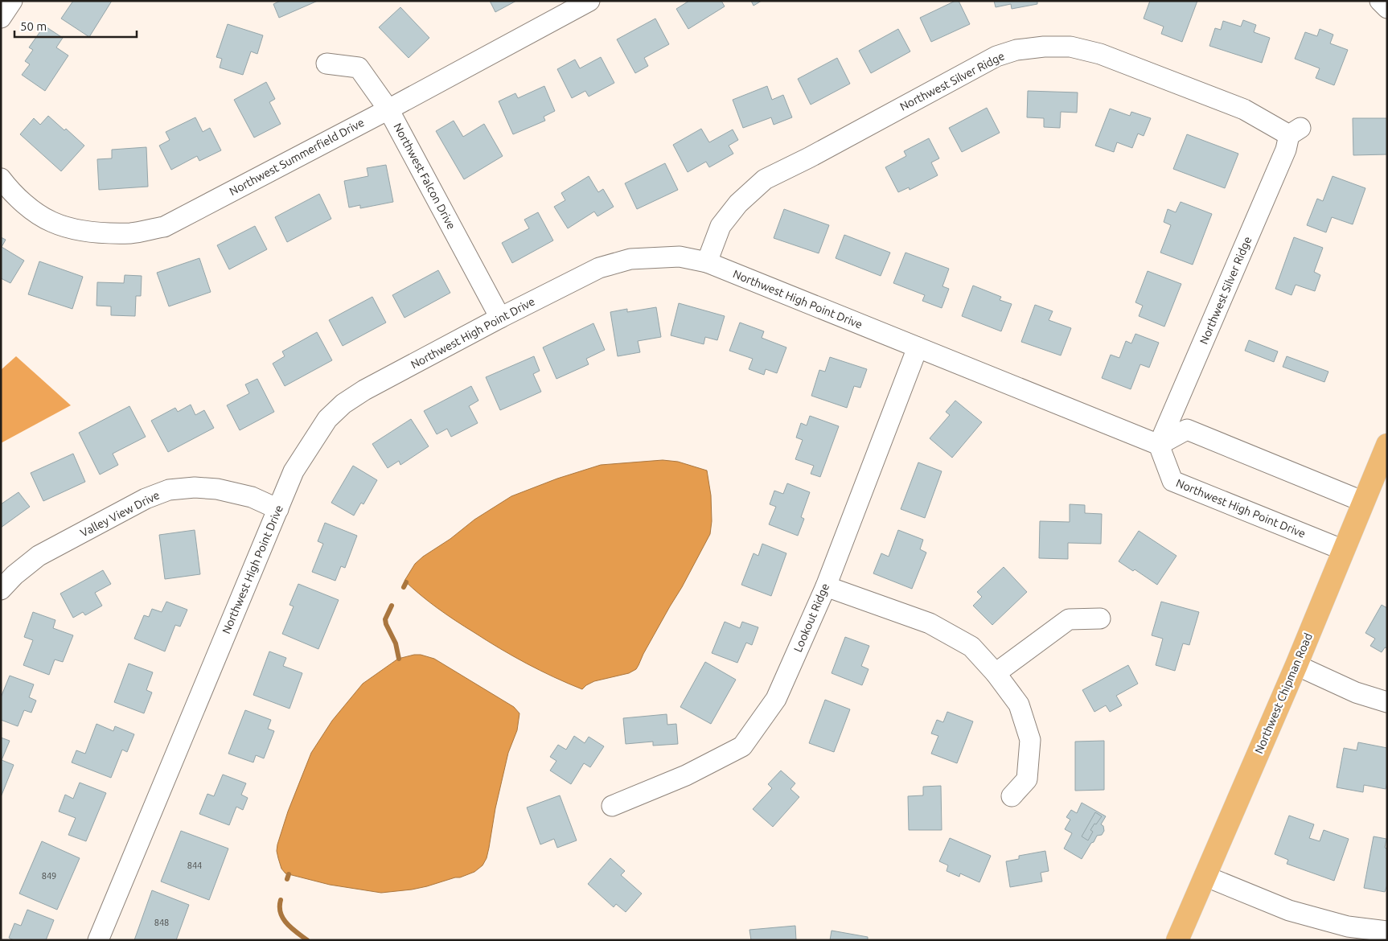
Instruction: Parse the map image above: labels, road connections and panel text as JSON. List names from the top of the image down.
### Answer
{
  "streets": {
    "main road": ["Northwest Chipman Road"],
    "street": [
      "Northwest Silver Ridge",
      "Northwest Summerfield Drive",
      "Northwest Falcon Drive",
      "Northwest High Point Drive",
      "Valley View Drive",
      "Lookout Ridge"
    ]
  },
  "crossings": [
    ["Northwest Silver Ridge", "Northwest High Point Drive"],
    ["Northwest Summerfield Drive", "Northwest Falcon Drive"],
    ["Northwest Falcon Drive", "Northwest High Point Drive"],
    ["Northwest High Point Drive", "Valley View Drive"],
    ["Northwest High Point Drive", "Lookout Ridge"],
    ["Northwest High Point Drive", "Northwest Chipman Road"]
  ],
  "house_numbers": ["844", "849", "848"],
  "scale_bar": "50 m"
}
